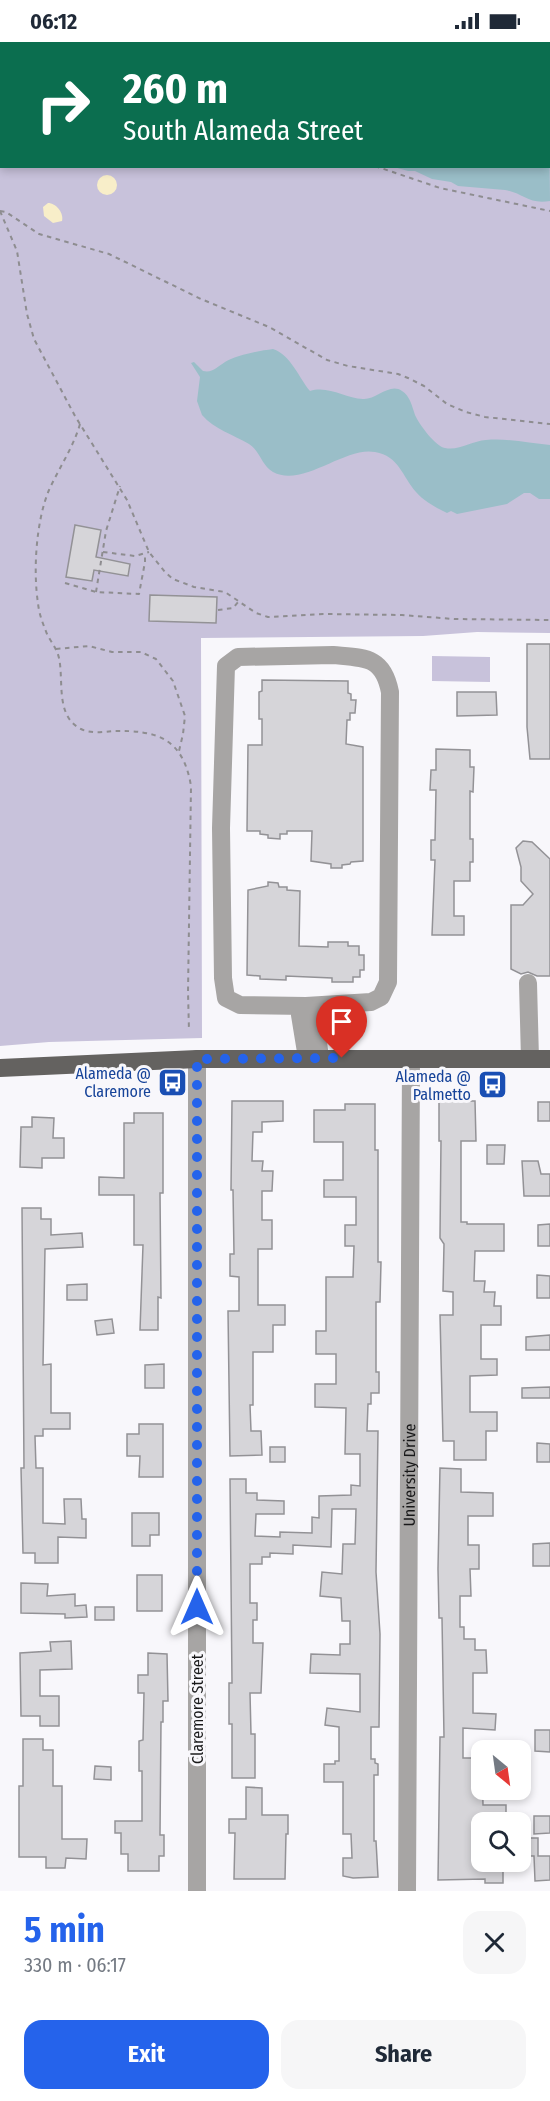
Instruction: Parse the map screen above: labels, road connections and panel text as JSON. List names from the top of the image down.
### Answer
{
  "streets": {
    "street": ["University Drive", "Claremore Street"]
  },
  "places": {
    "bus stop": ["Alameda @ Claremore", "Alameda @ Palmetto"]
  },
  "north": "bottom right",
  "page": {
    "status": "06:12",
    "turn": ["260 m", "South Alameda Street"],
    "heading": ["5 min", "330 m · 06:17"],
    "buttons": ["Exit", "Share"]
  }
}
